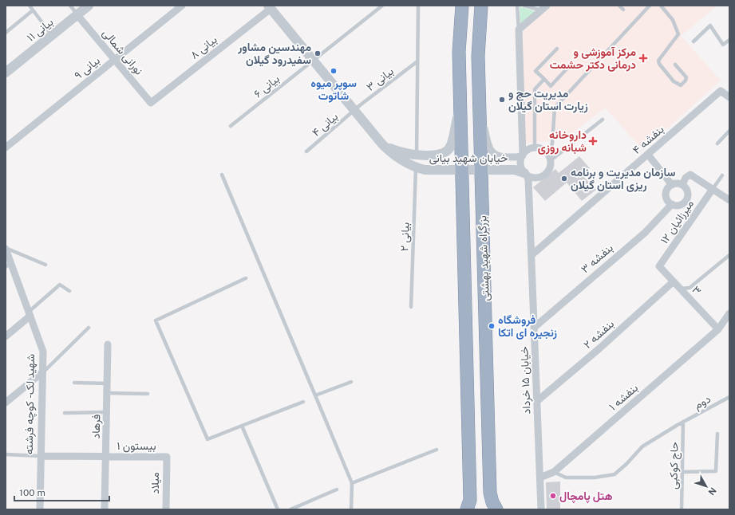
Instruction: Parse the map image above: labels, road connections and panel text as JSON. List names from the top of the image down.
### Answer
{
  "streets": {
    "highway": ["بزرگراه شهید بهشتی"],
    "street": [
      "بیانی ۱۱",
      "بیانی ۸",
      "نورانی شمالی",
      "بیانی ۹",
      "بنفشه ۴",
      "خیابان شهید بیانی",
      "میرزائیان ۱۲",
      "بنفشه ۳",
      "۳",
      "بنفشه ۲",
      "خیابان ۱۵ خرداد",
      "بنفشه ۱",
      "شهید لک - کوچه فرشته",
      "فرهاد",
      "بیستون ۱",
      "میلاد"
    ],
    "lane": [
      "بیانی ۳",
      "بیانی ۶",
      "بیانی ۴",
      "بیانی ۲",
      "دوم",
      "حاج کوکبی"
    ]
  },
  "crossings": [
    ["بیانی ۱۱", "نورانی شمالی"],
    ["بیانی ۸", "نورانی شمالی"],
    ["نورانی شمالی", "بیانی ۹"],
    ["بیانی ۳", "بیانی ۴"],
    ["بنفشه ۴", "خیابان ۱۵ خرداد"],
    ["خیابان شهید بیانی", "بیانی ۲"],
    ["خیابان شهید بیانی", "بزرگراه شهید بهشتی"],
    ["خیابان شهید بیانی", "خیابان ۱۵ خرداد"],
    ["میرزائیان ۱۲", "۳"],
    ["بنفشه ۳", "خیابان ۱۵ خرداد"],
    ["۳", "بنفشه ۲"],
    ["۳", "بنفشه ۱"],
    ["بنفشه ۲", "خیابان ۱۵ خرداد"],
    ["خیابان ۱۵ خرداد", "بنفشه ۱"],
    ["بنفشه ۱", "دوم"],
    ["دوم", "حاج کوکبی"],
    ["شهید لک - کوچه فرشته", "بیستون ۱"],
    ["فرهاد", "بیستون ۱"],
    ["بیستون ۱", "میلاد"]
  ],
  "places": {
    "other": [
      "مهندسین مشاور سفیدرود گیلان",
      "سوپر میوه شاتوت",
      "مدیریت حج و زیارت استان گیلان",
      "سازمان مدیریت و برنامه ریزی استان گیلان",
      "فروشگاه زنجیره ای اتکا",
      "هتل پامچال"
    ],
    "health": ["مرکز آموزشی و ‌درمانی دکتر حشمت", "داروخانه شبانه روزی"]
  },
  "scale_bar": "100 m",
  "north": "bottom right"
}
